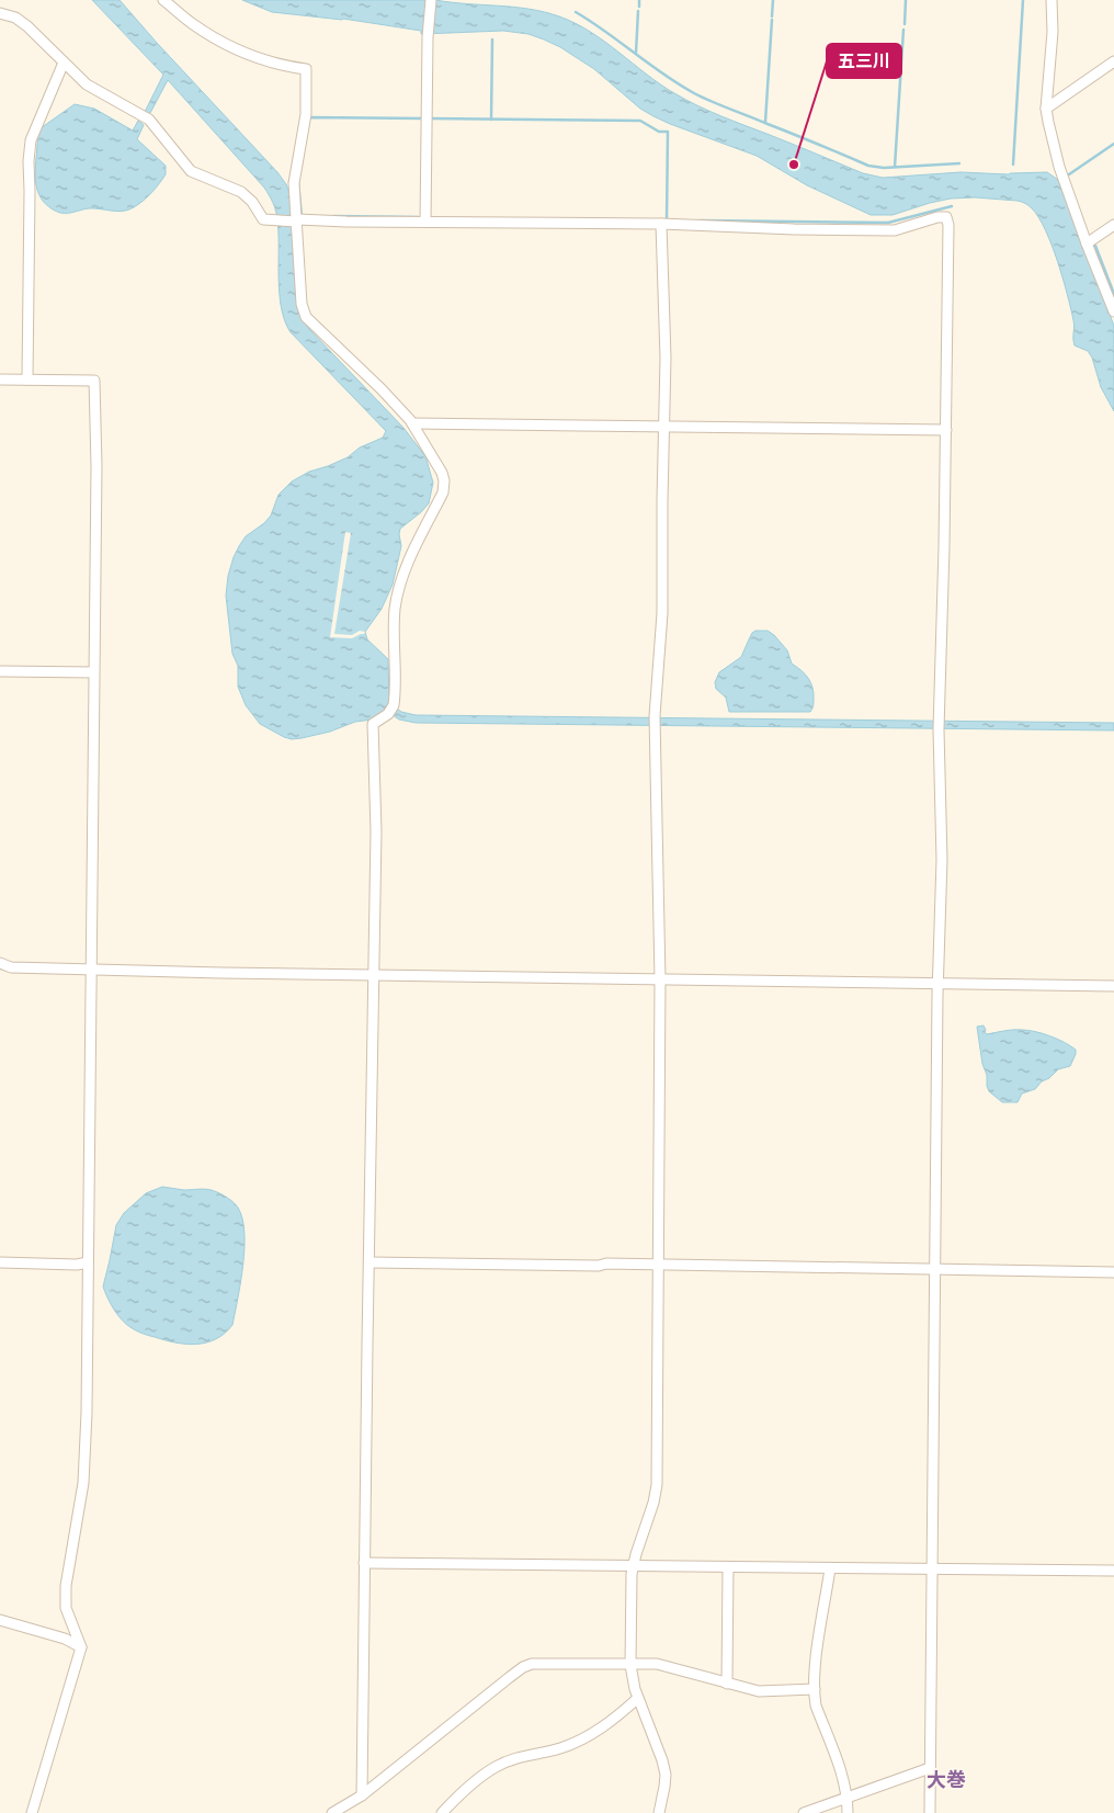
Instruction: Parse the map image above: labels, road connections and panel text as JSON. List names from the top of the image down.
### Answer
{
  "districts": ["大巻"],
  "places": ["五三川"]
}
